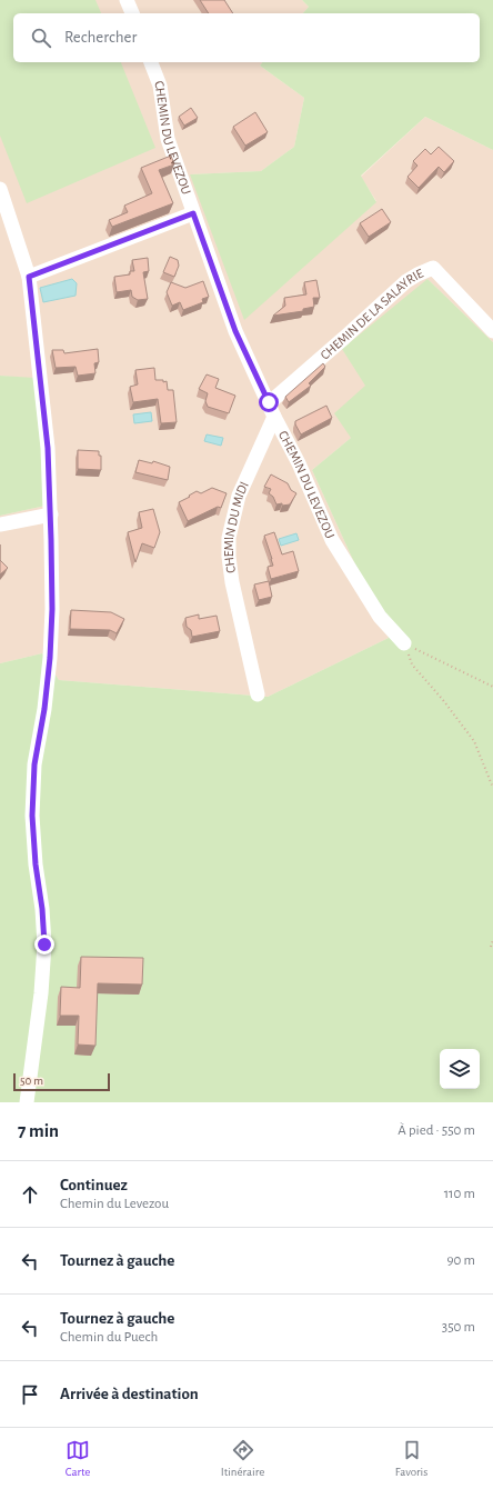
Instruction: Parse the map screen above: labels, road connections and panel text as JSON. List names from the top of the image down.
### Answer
{
  "streets": {
    "street": ["CHEMIN DU LEVEZOU", "CHEMIN DE LA SALAYRIE", "CHEMIN DU MIDI"]
  },
  "crossings": [
    ["CHEMIN DU LEVEZOU", "CHEMIN DE LA SALAYRIE"],
    ["CHEMIN DU LEVEZOU", "CHEMIN DU MIDI"]
  ],
  "scale_bar": "50 m",
  "page": {
    "search": "Rechercher",
    "scale": "50 m",
    "heading": ["7 min", "À pied · 550 m"],
    "list": [
      ["Continuez", "Chemin du Levezou", "110 m"],
      ["Tournez à gauche", "90 m"],
      ["Tournez à gauche", "Chemin du Puech", "350 m"],
      "Arrivée à destination"
    ],
    "nav": ["Carte", "Itinéraire", "Favoris"]
  }
}
